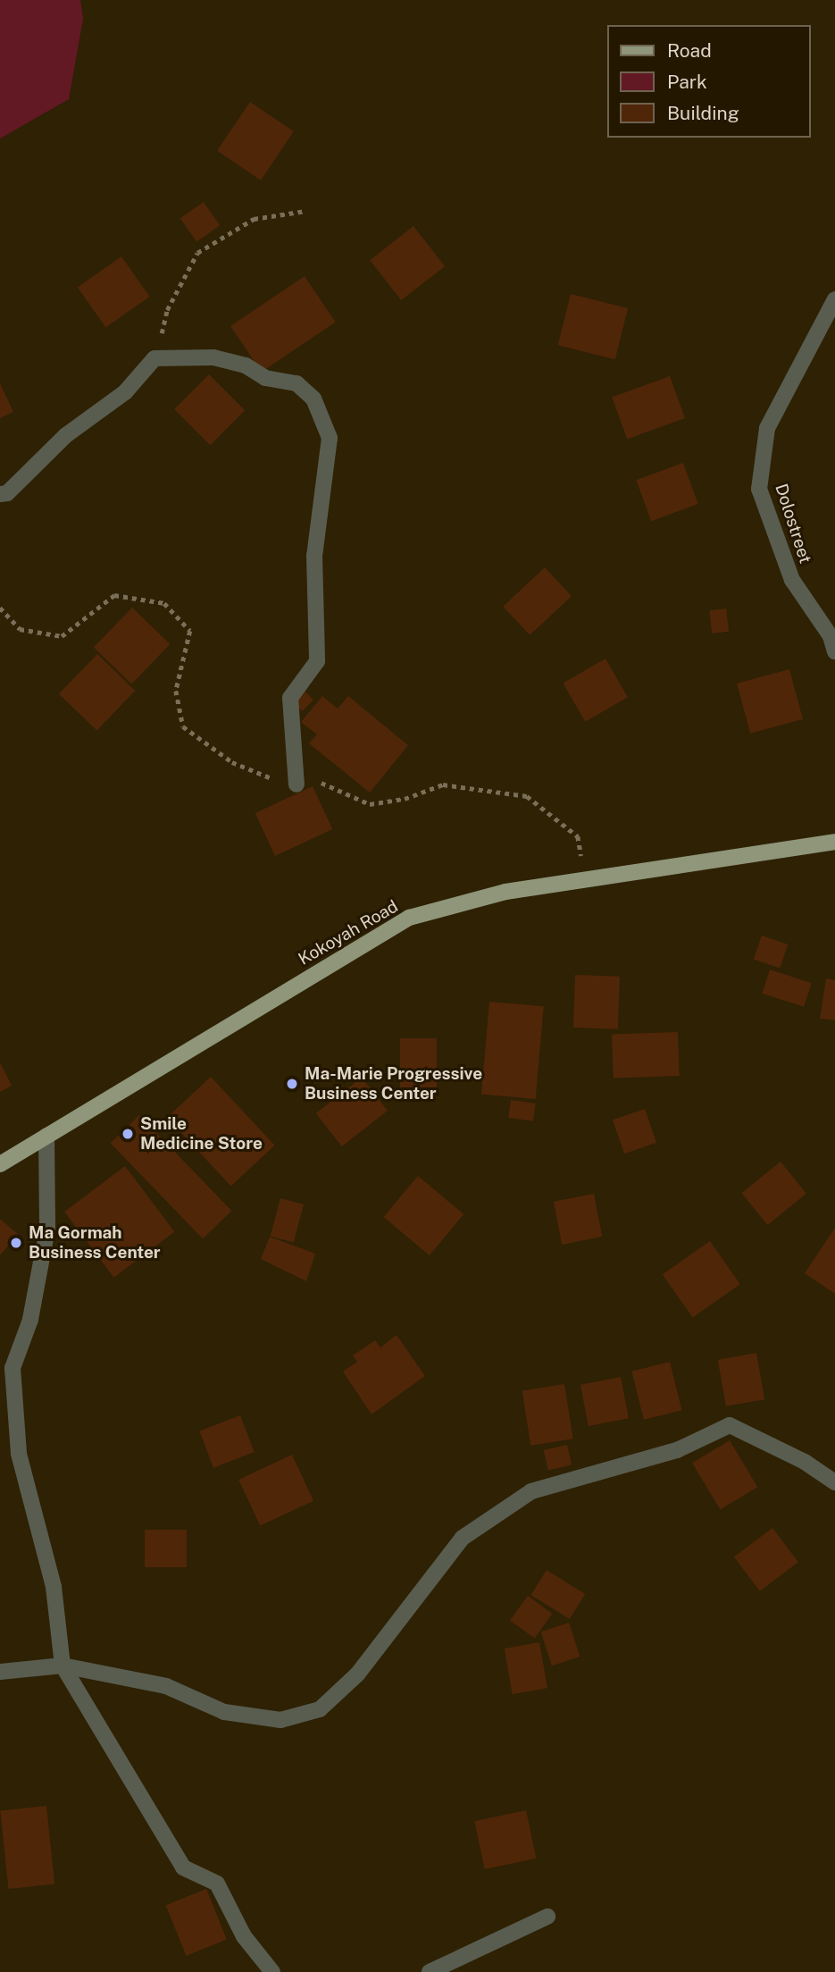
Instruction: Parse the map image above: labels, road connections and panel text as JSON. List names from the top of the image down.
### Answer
{
  "streets": {
    "main road": ["Kokoyah Road"],
    "street": ["Dolostreet"]
  },
  "places": ["Ma-Marie Progressive Business Center", "Smile Medicine Store", "Ma Gormah Business Center"],
  "legend": ["Road", "Park", "Building"]
}
